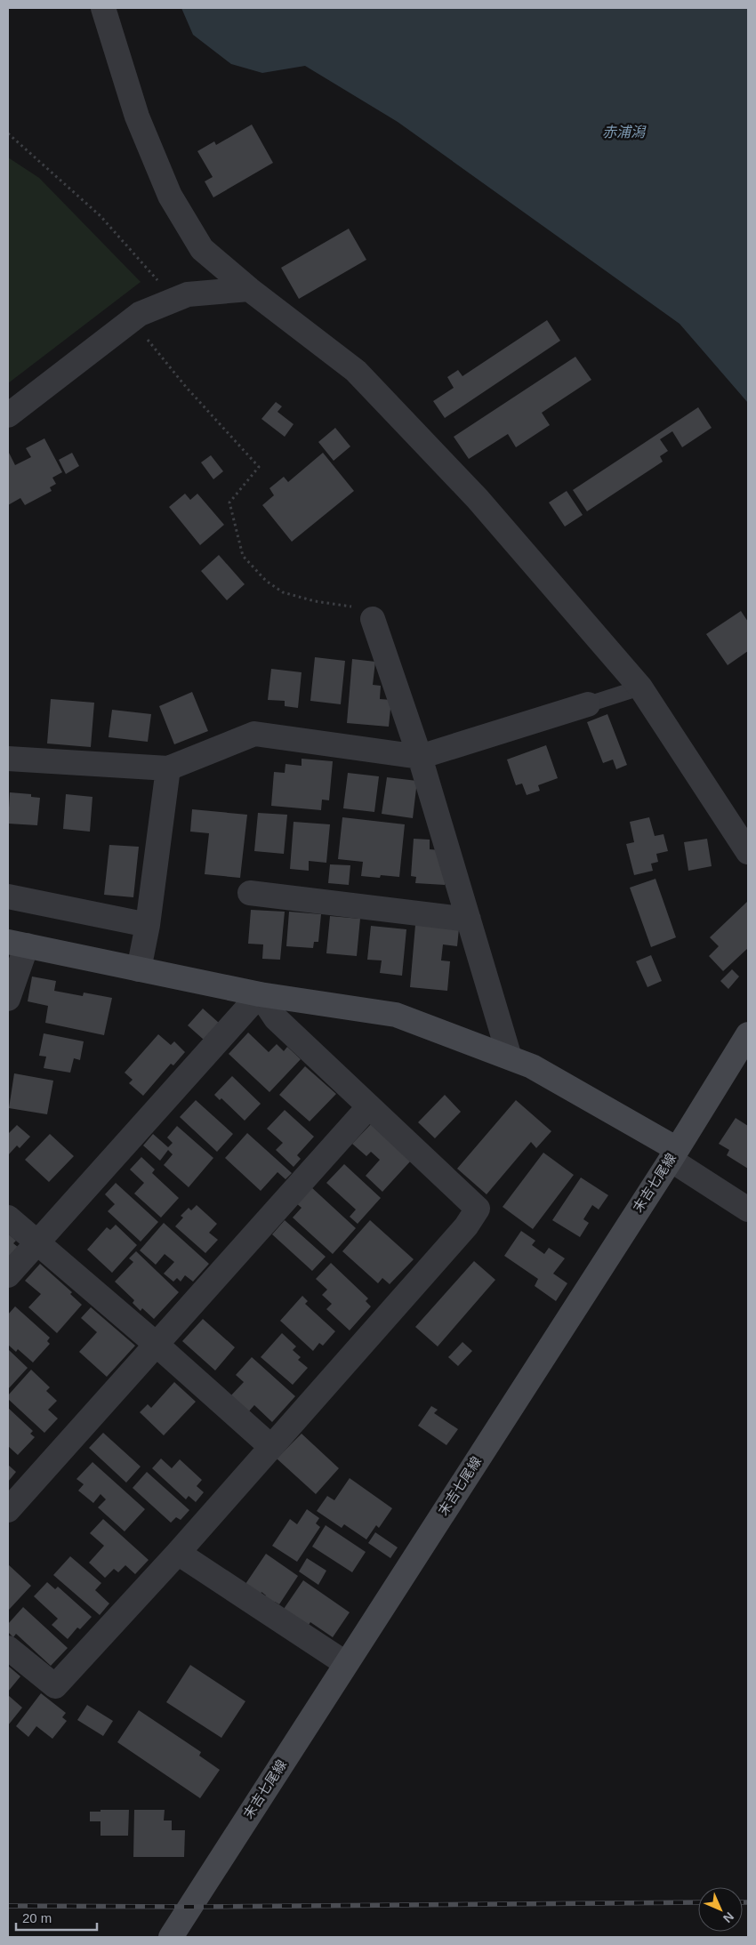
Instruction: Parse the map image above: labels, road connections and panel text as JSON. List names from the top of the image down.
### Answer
{
  "streets": {
    "main road": ["末吉七尾線"]
  },
  "water": ["赤浦潟"],
  "scale_bar": "20 m",
  "north": "bottom right"
}
